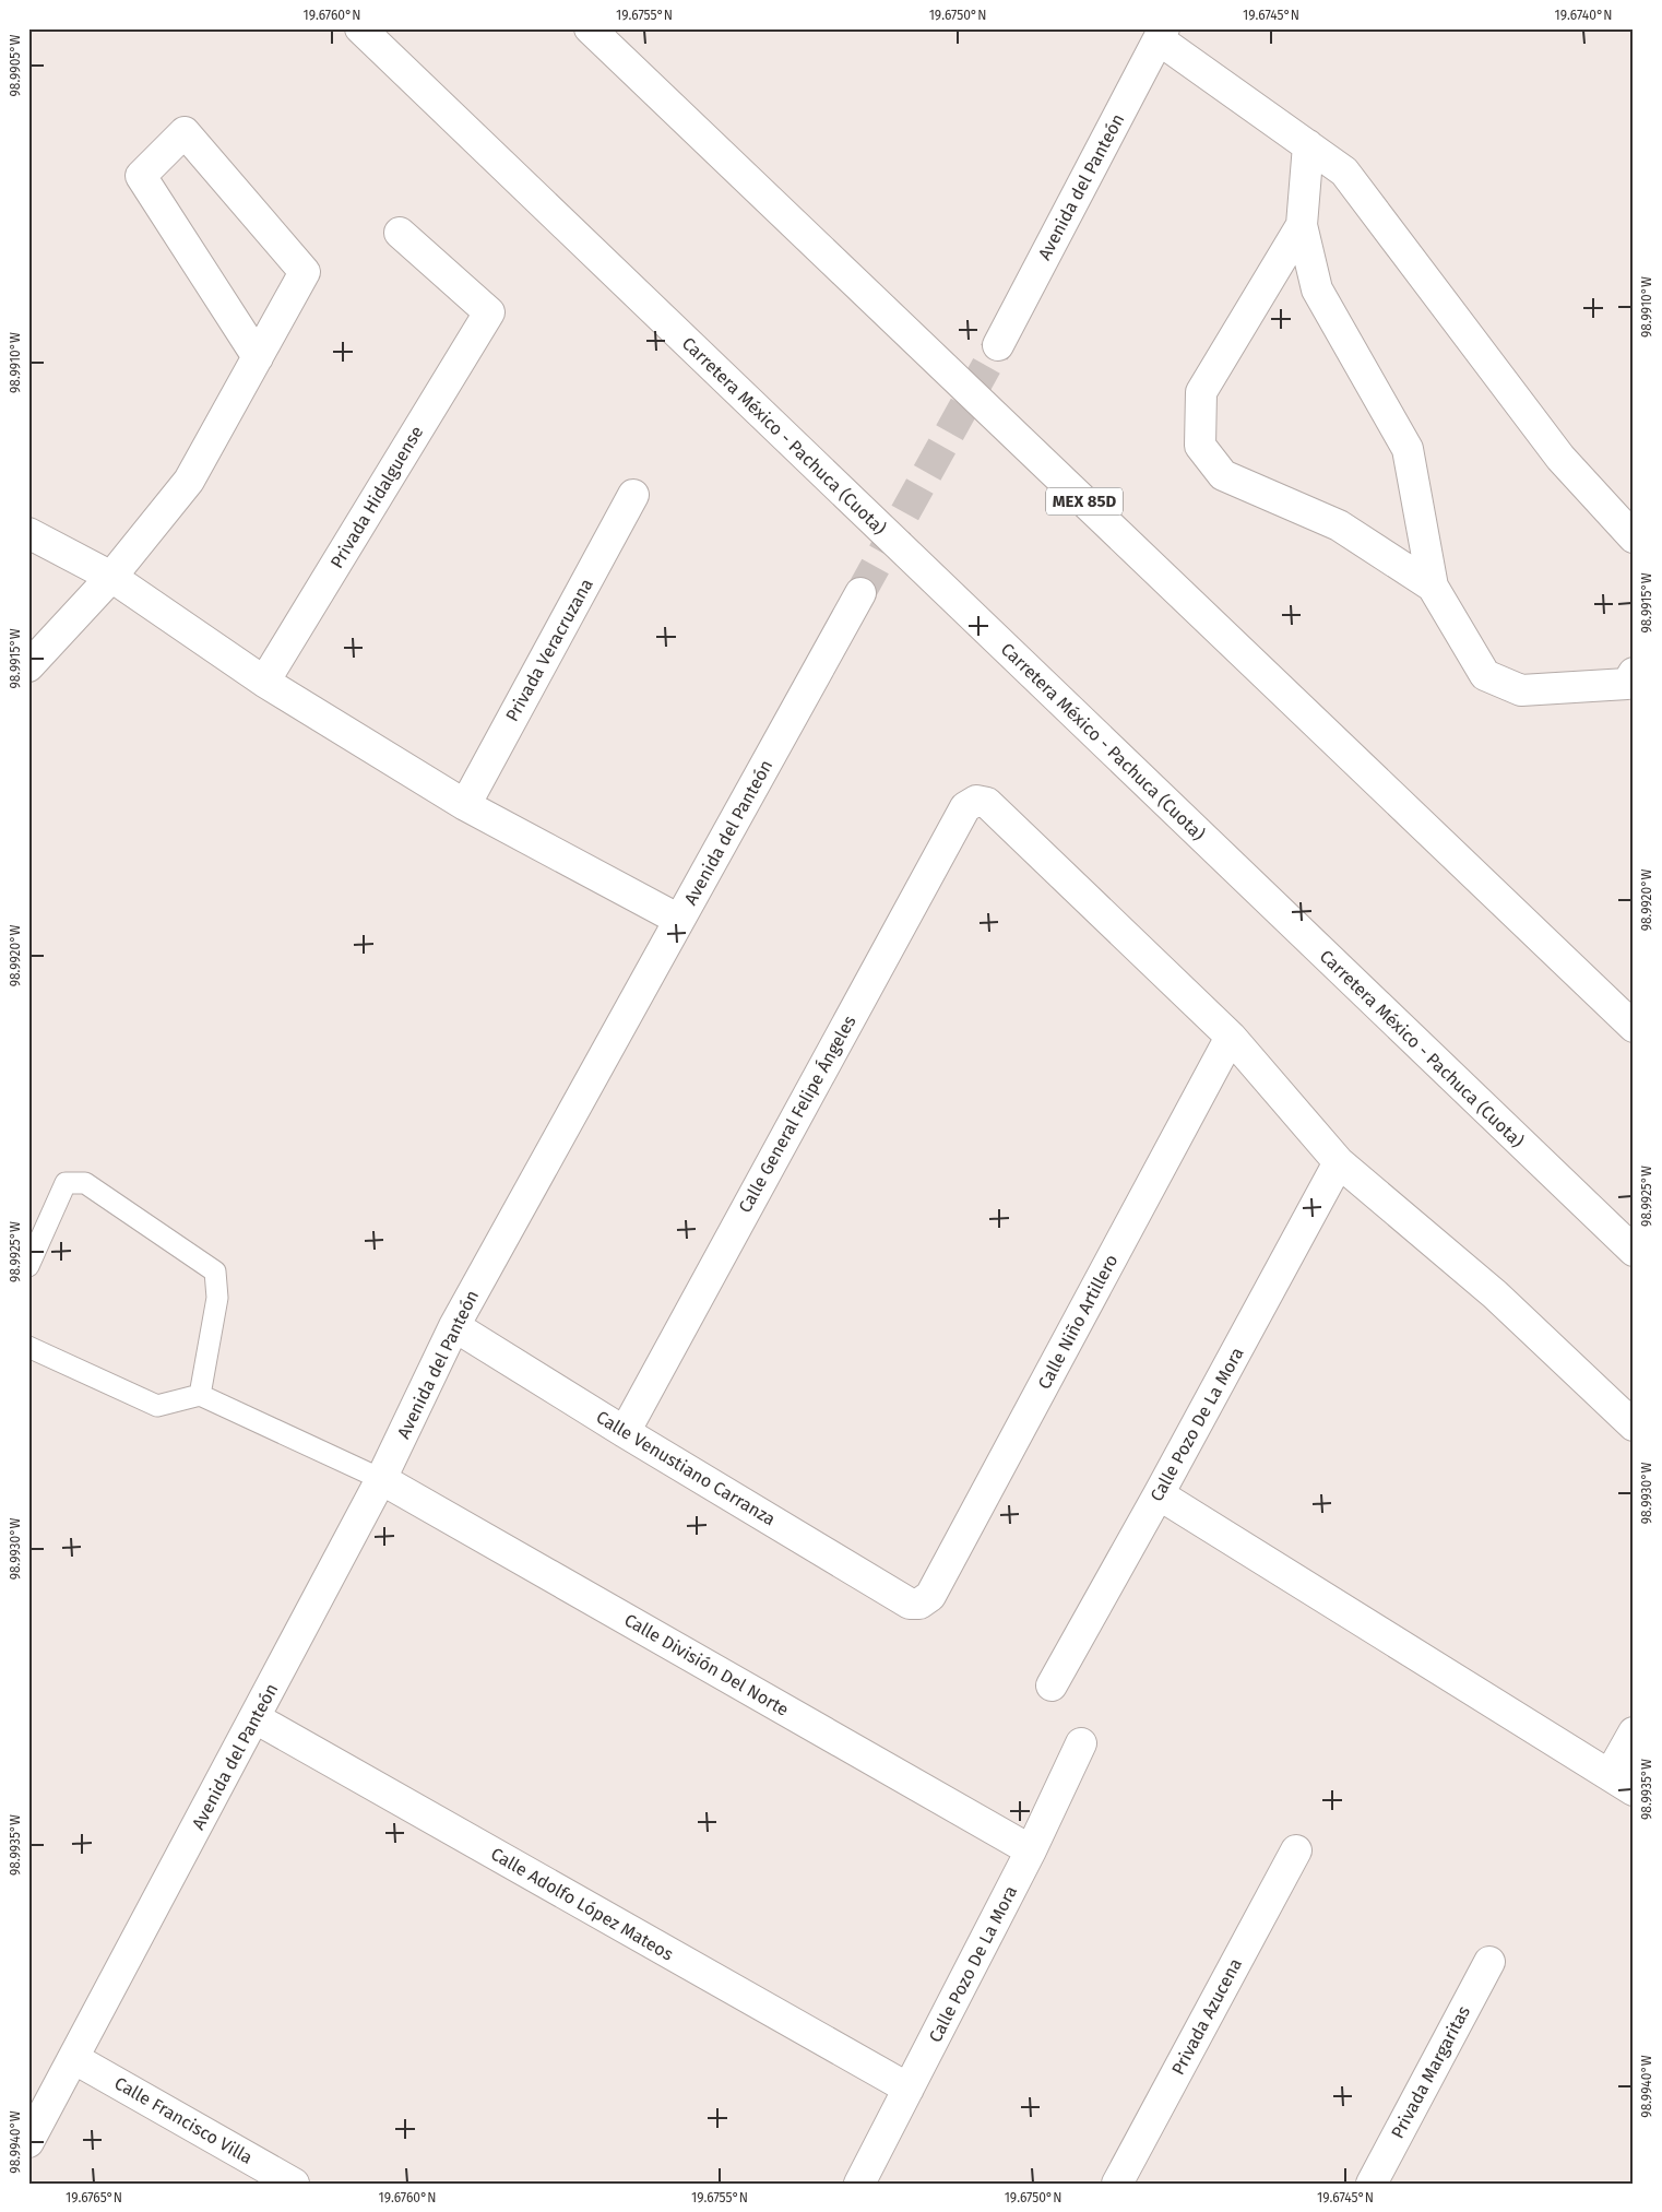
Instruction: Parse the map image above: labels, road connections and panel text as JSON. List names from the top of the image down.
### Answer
{
  "streets": {
    "main road": [
      "Avenida del Panteón",
      "Carretera México - Pachuca (Cuota)",
      "Privada Hidalguense",
      "MEX 85D",
      "Privada Veracruzana",
      "Calle General Felipe Ángeles",
      "Calle Niño Artillero",
      "Calle Pozo De La Mora",
      "Calle Venustiano Carranza",
      "Calle División Del Norte",
      "Calle Adolfo López Mateos",
      "Privada Azucena",
      "Privada Margaritas",
      "Calle Francisco Villa"
    ]
  },
  "crossings": [
    ["Avenida del Panteón", "Calle Venustiano Carranza"],
    ["Avenida del Panteón", "Calle División Del Norte"],
    ["Avenida del Panteón", "Calle Adolfo López Mateos"],
    ["Avenida del Panteón", "Calle Francisco Villa"],
    ["Calle General Felipe Ángeles", "Calle Niño Artillero"],
    ["Calle General Felipe Ángeles", "Calle Venustiano Carranza"],
    ["Calle Niño Artillero", "Calle Venustiano Carranza"],
    ["Calle Pozo De La Mora", "Calle División Del Norte"],
    ["Calle Pozo De La Mora", "Calle Adolfo López Mateos"]
  ],
  "coordinates": [
    "19.6760°N",
    "19.6755°N",
    "19.6750°N",
    "19.6745°N",
    "19.6740°N",
    "98.9905°W",
    "98.9910°W",
    "98.9915°W",
    "98.9920°W",
    "98.9925°W",
    "98.9930°W",
    "98.9935°W",
    "98.9940°W",
    "19.6765°N"
  ]
}
